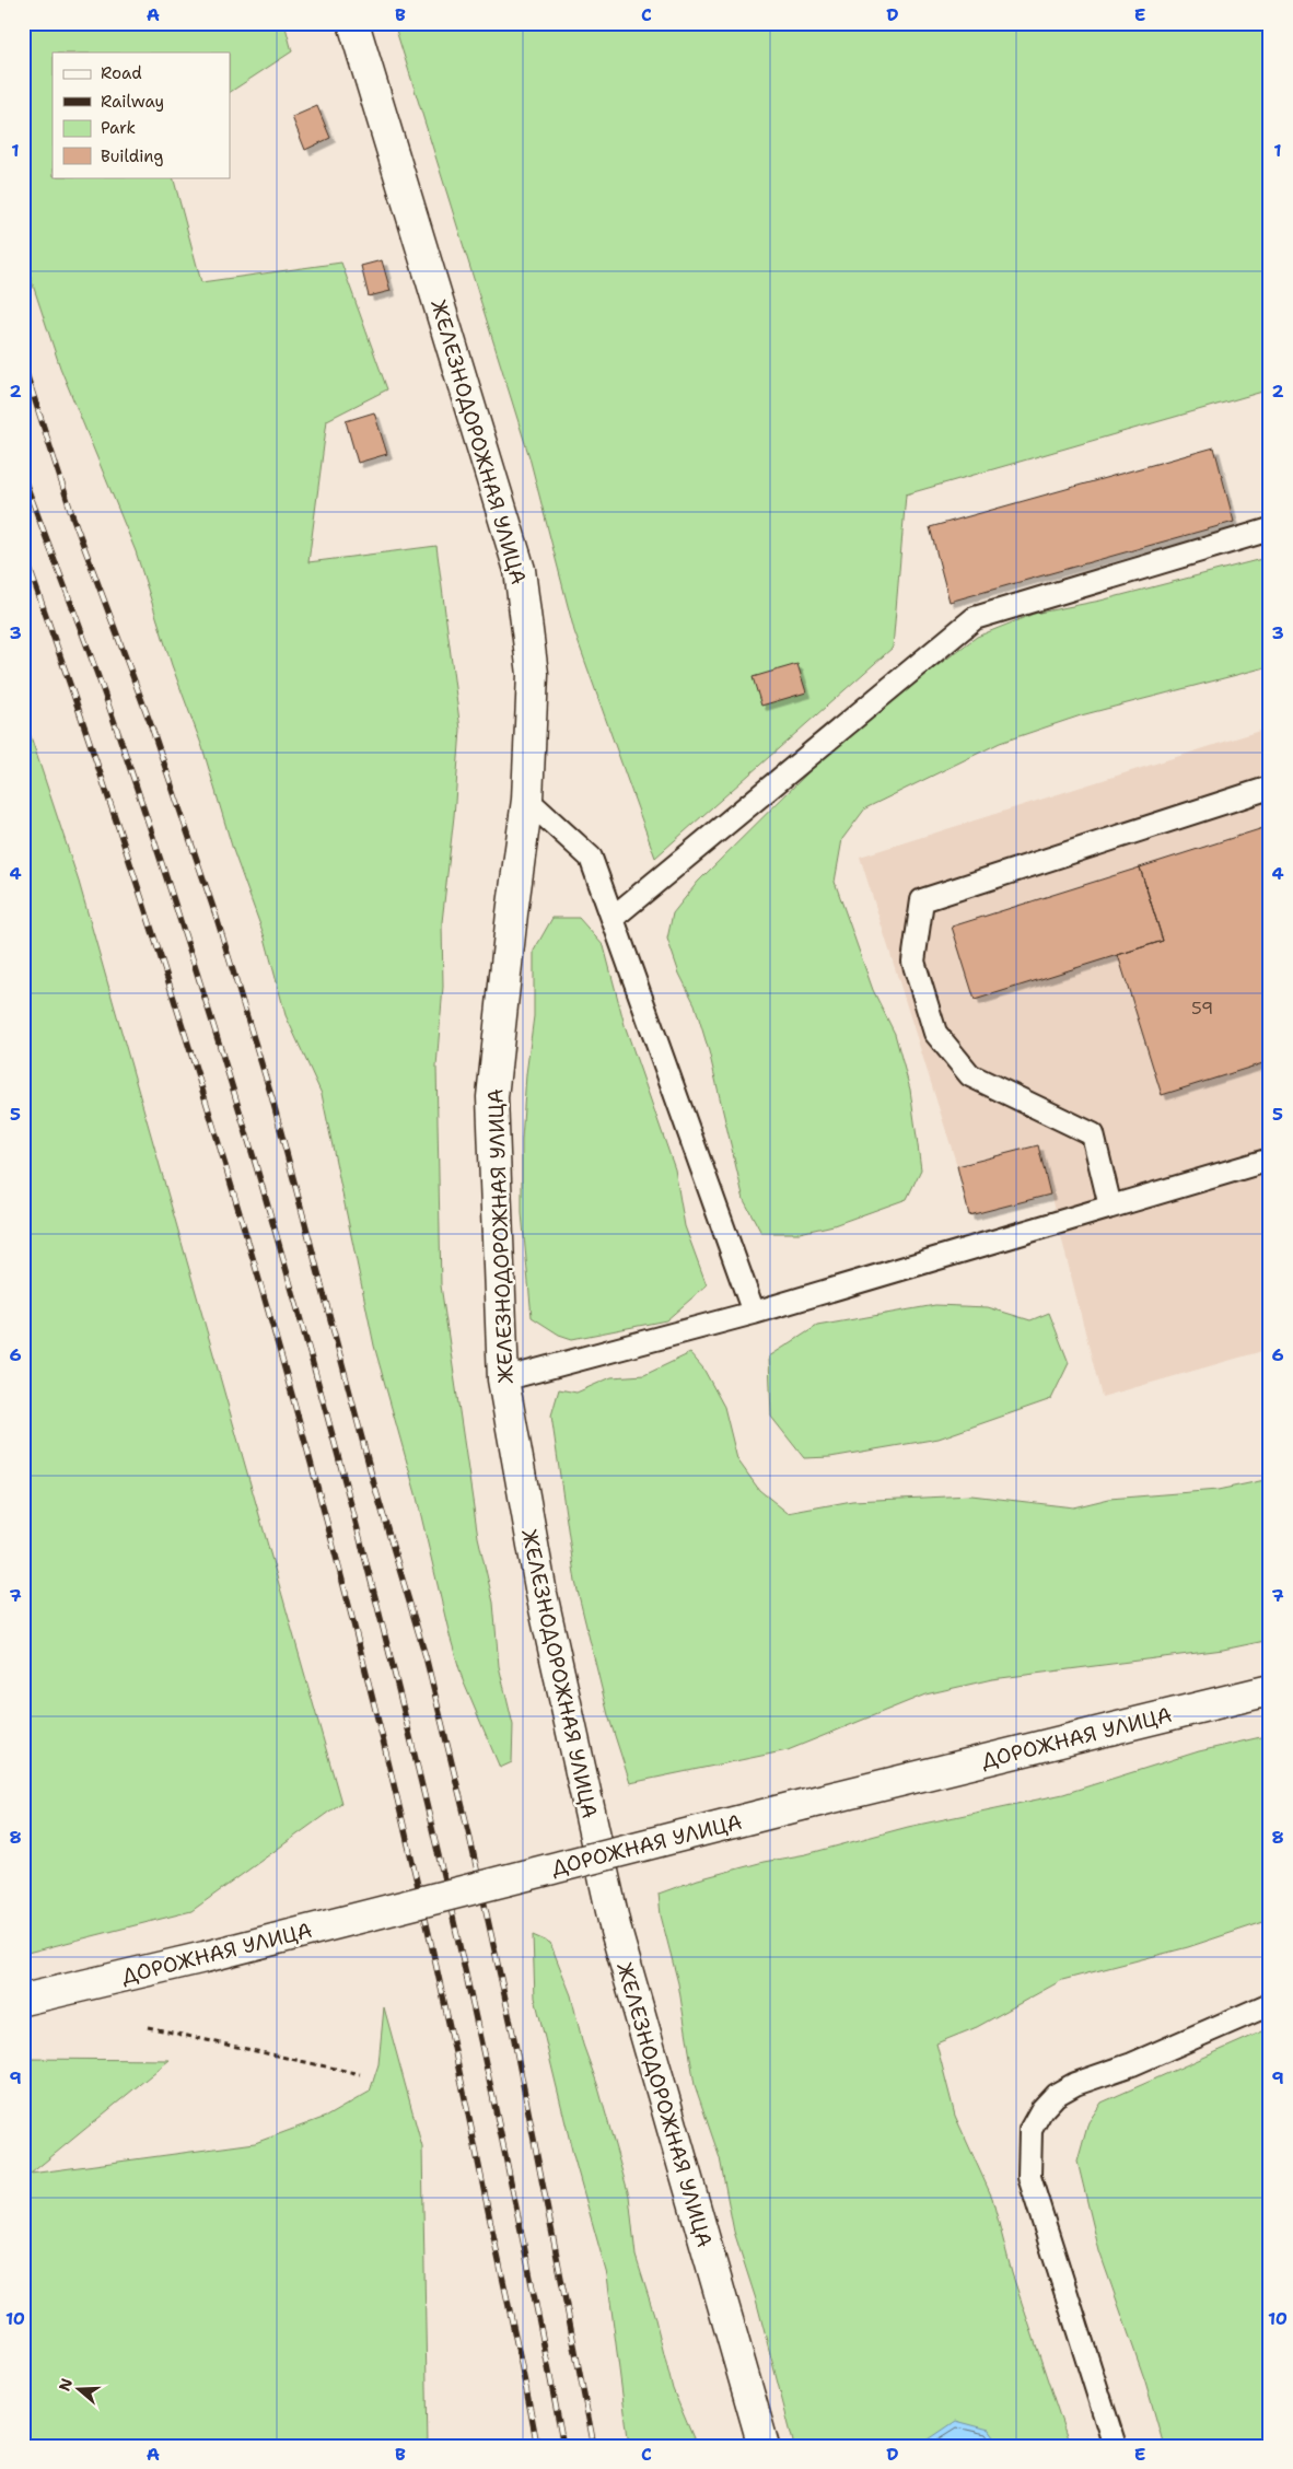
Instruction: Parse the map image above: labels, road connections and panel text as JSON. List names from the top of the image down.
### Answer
{
  "streets": {
    "main road": ["ЖЕЛЕЗНОДОРОЖНАЯ УЛИЦА", "ДОРОЖНАЯ УЛИЦА"]
  },
  "house_numbers": ["59"],
  "legend": [
    "Road",
    "Railway",
    "Park",
    "Building"
  ],
  "north": "left",
  "grid": {
    "columns": [
      "A",
      "B",
      "C",
      "D",
      "E"
    ],
    "rows": [
      "1",
      "2",
      "3",
      "4",
      "5",
      "6",
      "7",
      "8",
      "9",
      "10"
    ]
  }
}
